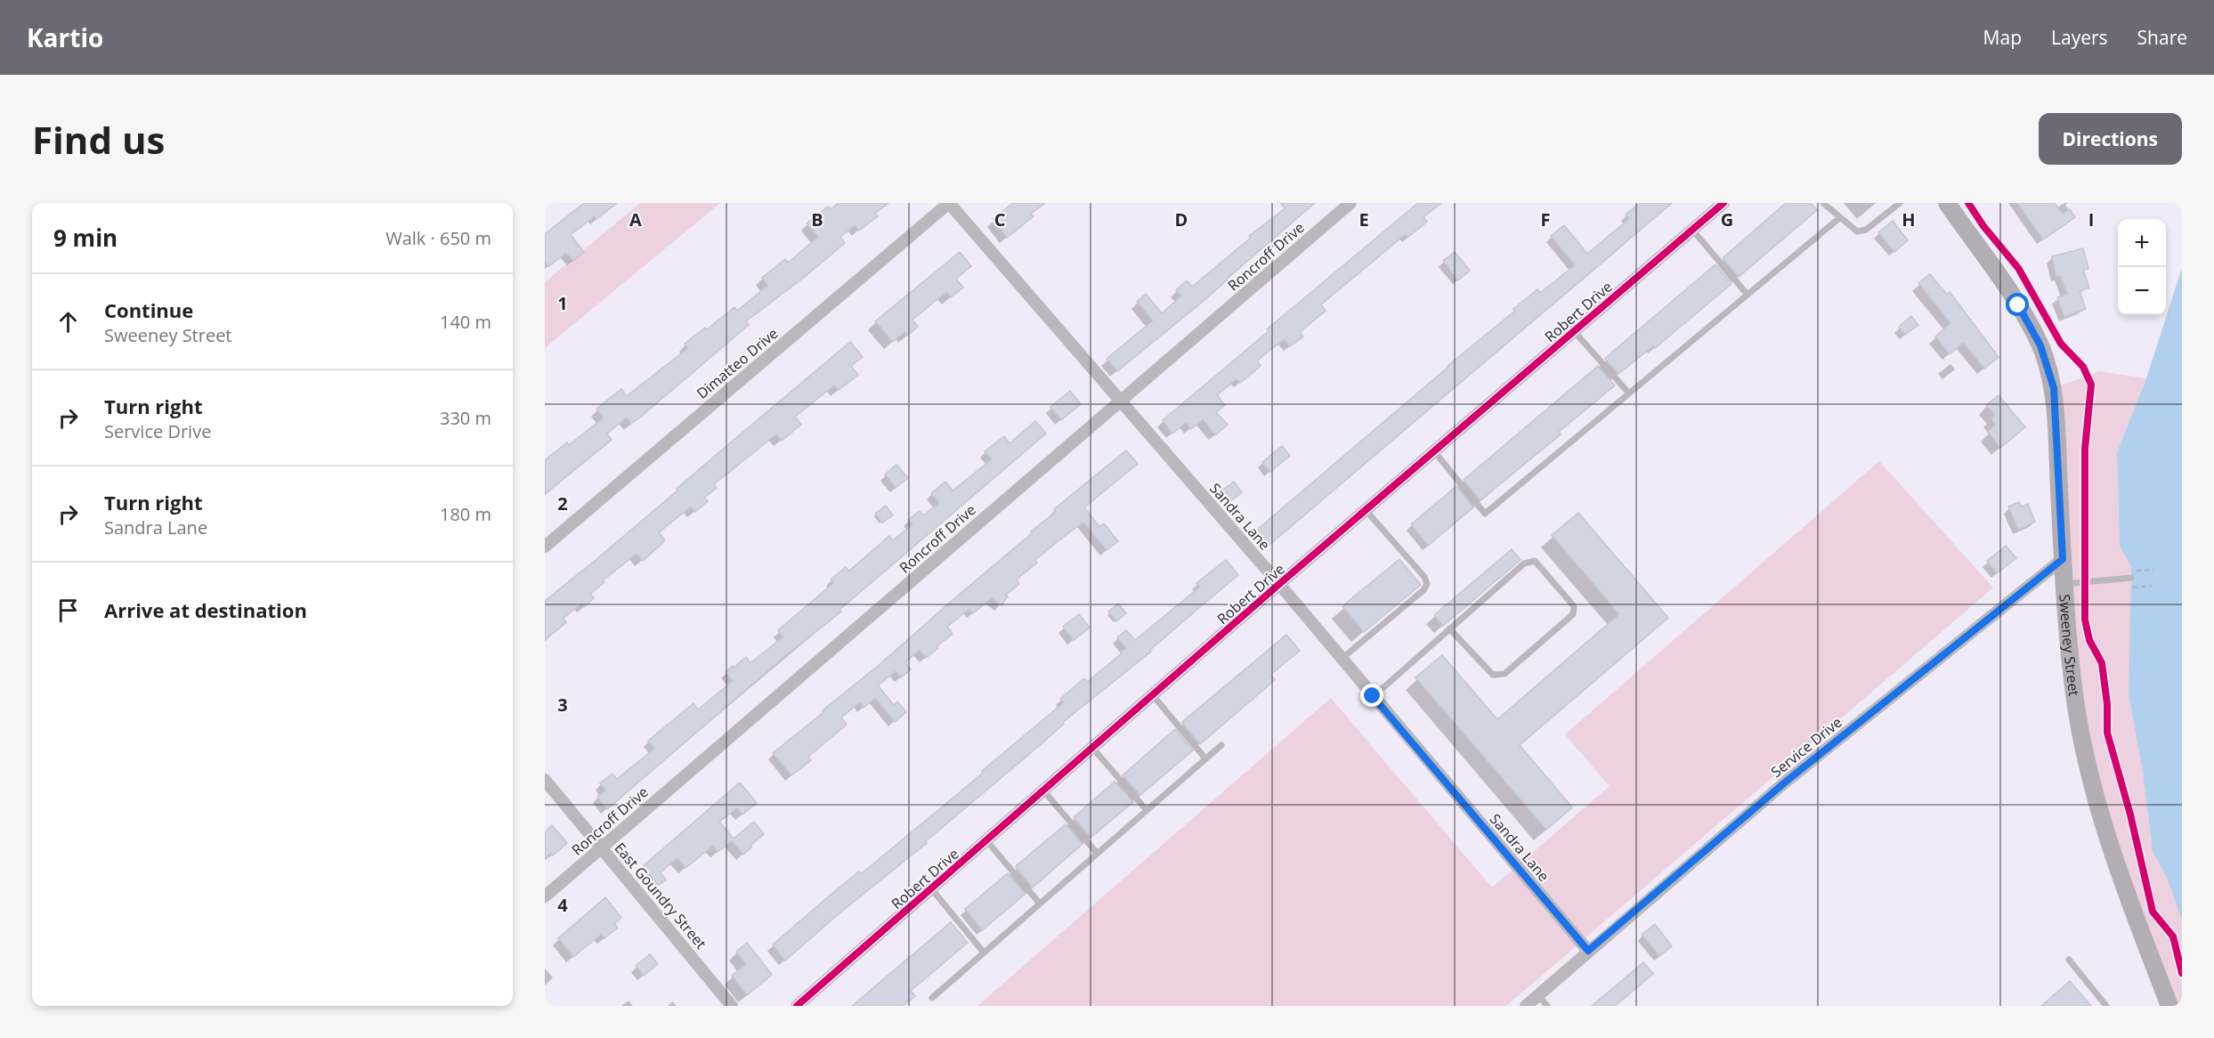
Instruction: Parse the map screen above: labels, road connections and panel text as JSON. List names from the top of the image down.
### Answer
{
  "streets": {
    "street": [
      "Roncroff Drive",
      "Robert Drive",
      "Dimatteo Drive",
      "Sandra Lane",
      "Sweeney Street",
      "Service Drive",
      "East Goundry Street"
    ]
  },
  "crossings": [
    ["Roncroff Drive", "Sandra Lane"],
    ["Roncroff Drive", "East Goundry Street"],
    ["Robert Drive", "Sandra Lane"],
    ["Dimatteo Drive", "Sandra Lane"],
    ["Sandra Lane", "Service Drive"],
    ["Sweeney Street", "Service Drive"]
  ],
  "page": {
    "header": "Kartio",
    "nav": ["Map", "Layers", "Share"],
    "buttons": "Directions",
    "title": "Find us",
    "heading": ["9 min", "Walk · 650 m"],
    "map_buttons": ["+", "−"],
    "list": [
      ["Continue", "Sweeney Street", "140 m"],
      ["Turn right", "Service Drive", "330 m"],
      ["Turn right", "Sandra Lane", "180 m"],
      "Arrive at destination"
    ]
  },
  "grid": {
    "columns": [
      "A",
      "B",
      "C",
      "D",
      "E",
      "F",
      "G",
      "H",
      "I"
    ],
    "rows": [
      "1",
      "2",
      "3",
      "4"
    ]
  }
}
